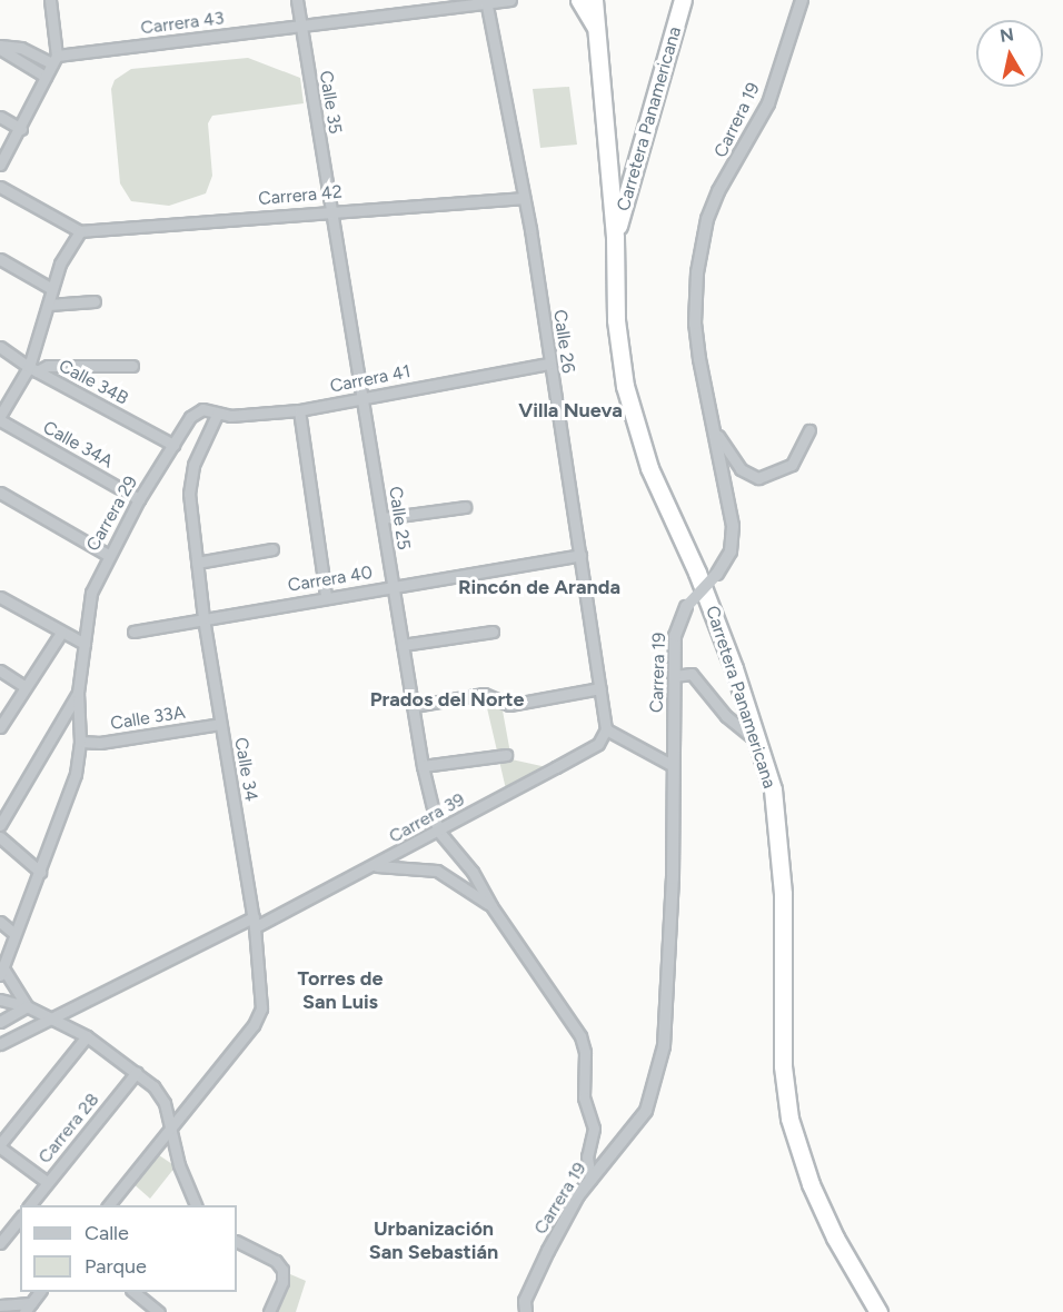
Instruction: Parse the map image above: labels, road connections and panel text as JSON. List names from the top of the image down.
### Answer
{
  "streets": {
    "highway": ["Carretera Panamericana"],
    "street": [
      "Carrera 43",
      "Calle 35",
      "Carrera 19",
      "Carrera 42",
      "Calle 26",
      "Carrera 41",
      "Calle 34B",
      "Calle 34A",
      "Carrera 29",
      "Calle 25",
      "Carrera 40",
      "Calle 33A",
      "Calle 34",
      "Carrera 39",
      "Carrera 28"
    ]
  },
  "crossings": [
    ["Carrera 43", "Calle 35"],
    ["Carrera 43", "Calle 26"],
    ["Calle 35", "Carrera 42"],
    ["Calle 35", "Calle 25"],
    ["Carrera 42", "Calle 26"],
    ["Carrera 42", "Calle 25"],
    ["Calle 26", "Carrera 41"],
    ["Calle 26", "Carrera 40"],
    ["Calle 26", "Carrera 39"],
    ["Carrera 41", "Carrera 29"],
    ["Carrera 41", "Calle 25"],
    ["Carrera 41", "Calle 34"],
    ["Calle 34B", "Carrera 29"],
    ["Calle 34A", "Carrera 29"],
    ["Calle 25", "Carrera 40"],
    ["Calle 25", "Carrera 39"],
    ["Carrera 40", "Calle 34"],
    ["Calle 33A", "Calle 34"],
    ["Calle 34", "Carrera 39"]
  ],
  "districts": [
    "Villa Nueva",
    "Rincón de Aranda",
    "Prados del Norte",
    "Torres de San Luis",
    "Urbanización San Sebastián"
  ],
  "legend": ["Calle", "Parque"],
  "north": "top"
}
